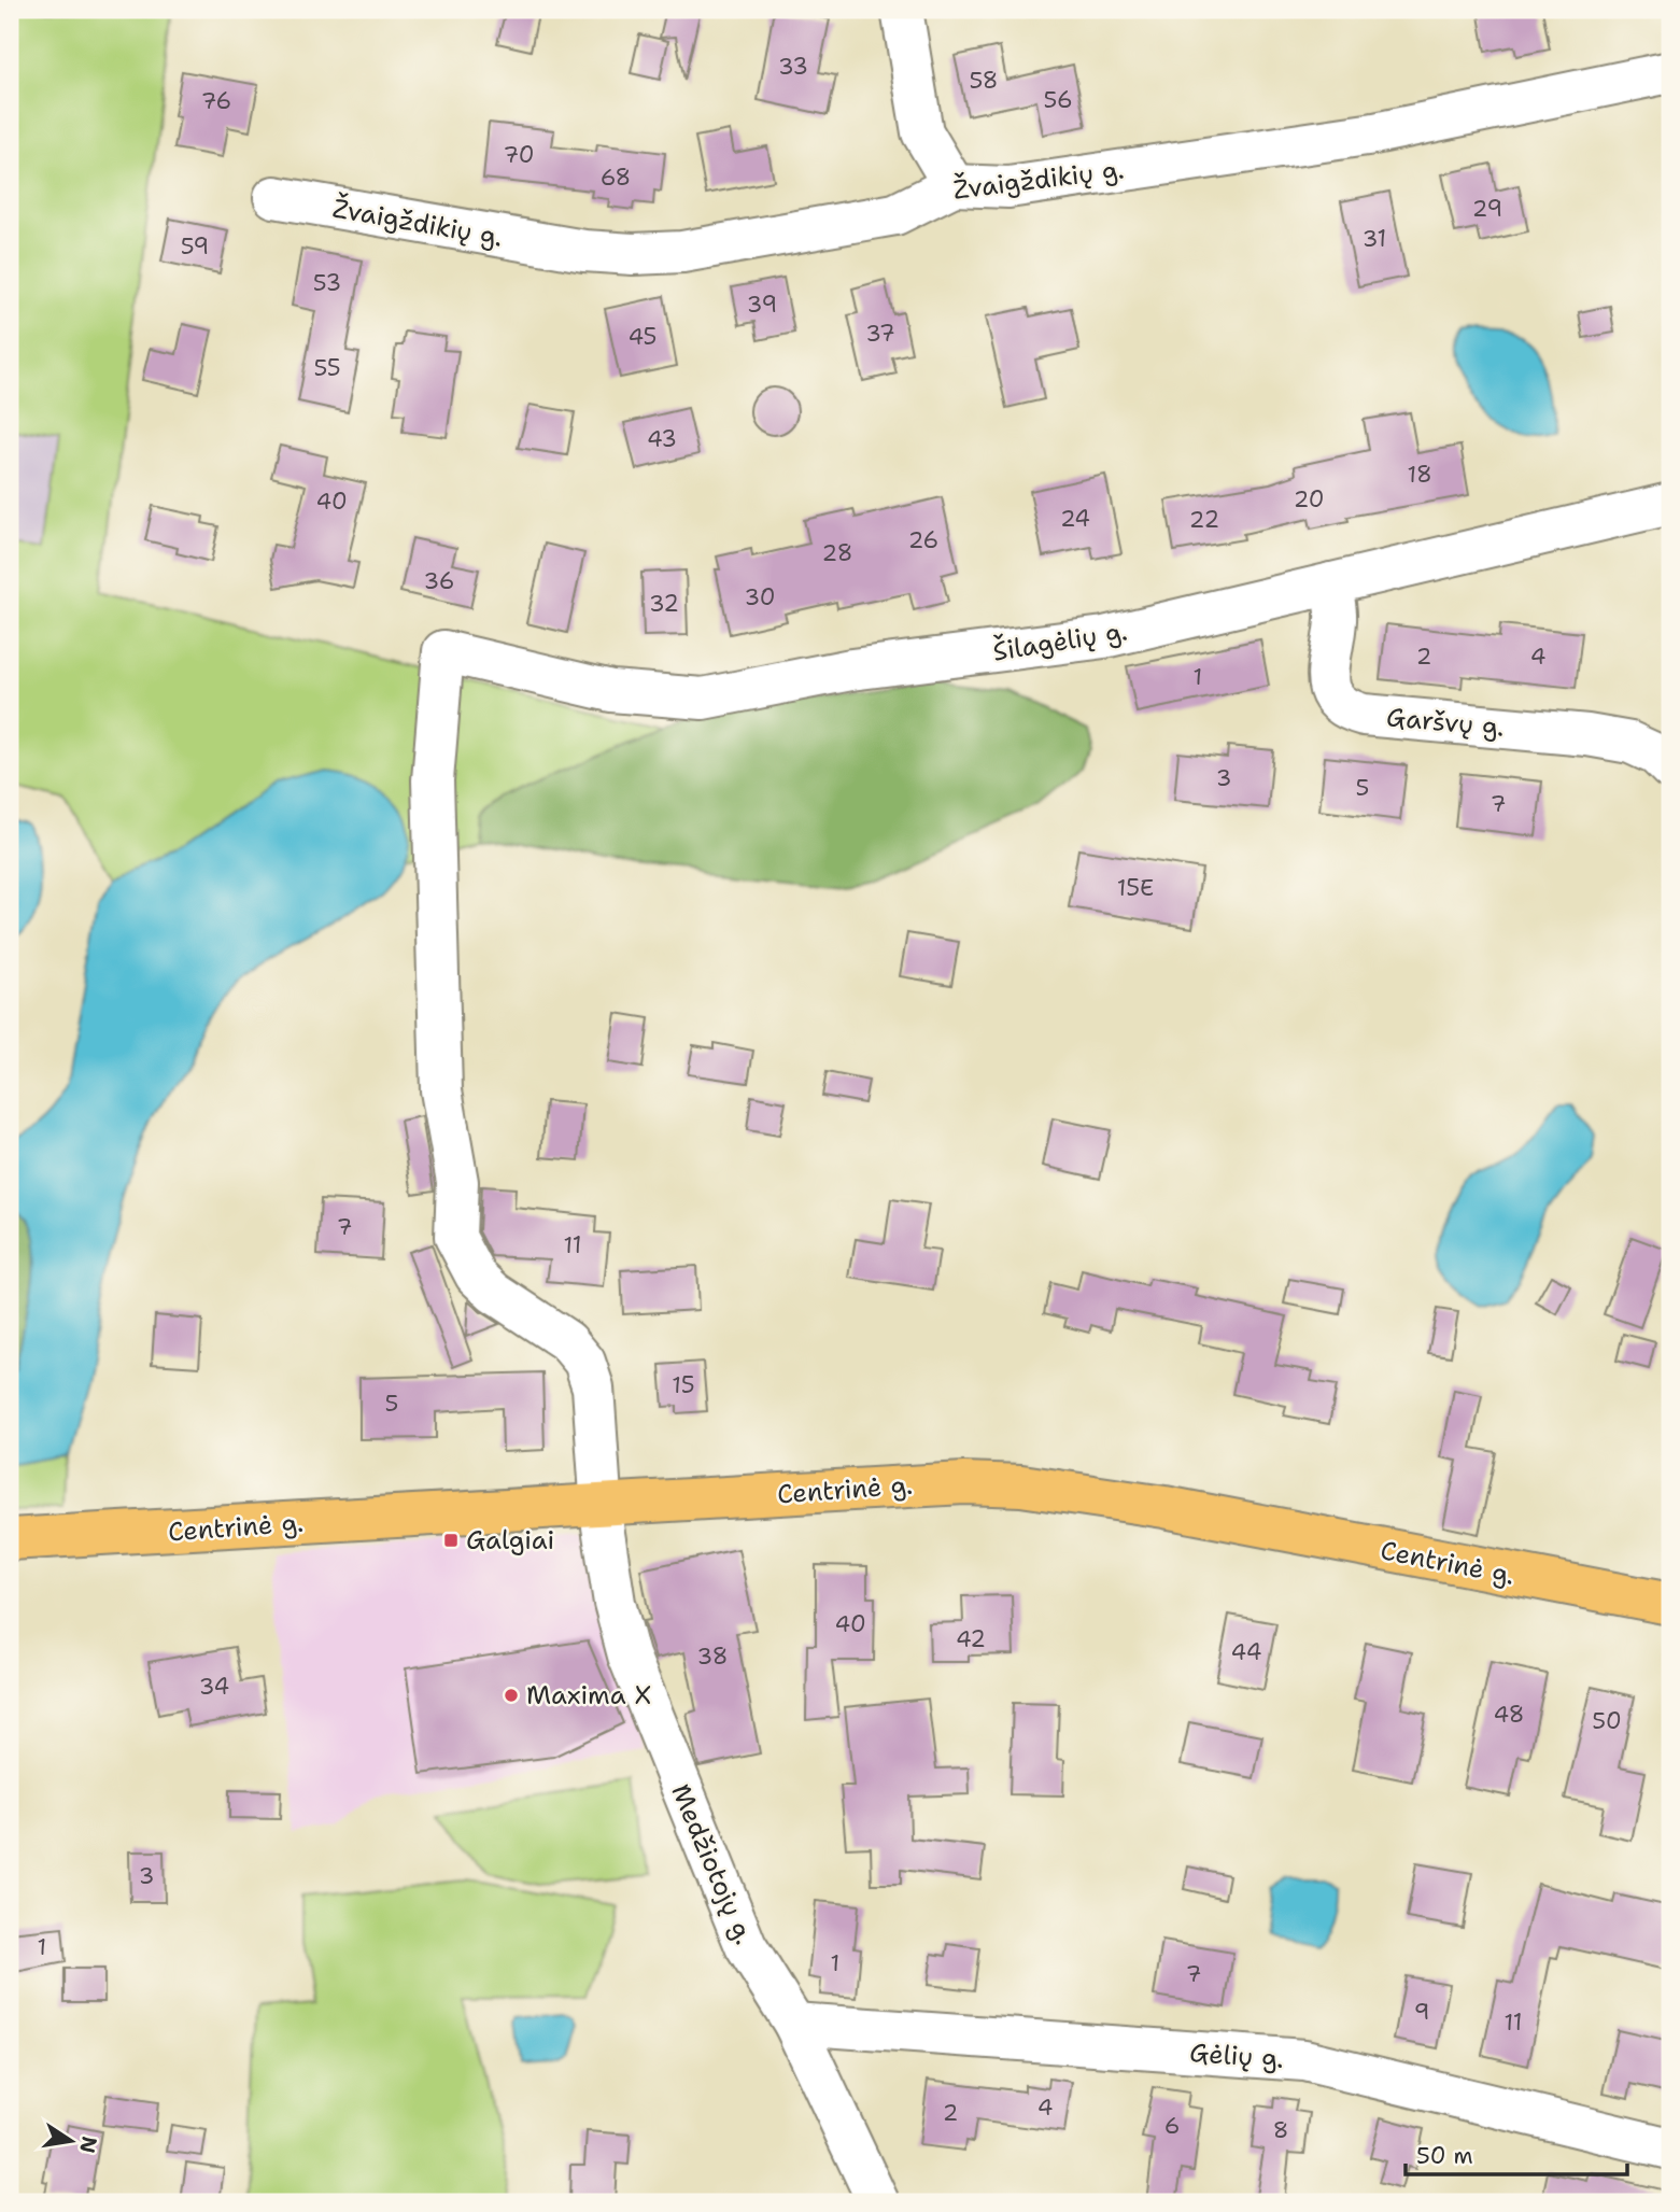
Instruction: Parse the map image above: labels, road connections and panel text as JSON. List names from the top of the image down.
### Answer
{
  "streets": {
    "main road": ["Centrinė g."],
    "street": [
      "Žvaigždikių g.",
      "Šilagėlių g.",
      "Garšvų g.",
      "Medžiotojų g.",
      "Gėlių g."
    ]
  },
  "crossings": [
    ["Šilagėlių g.", "Garšvų g."],
    ["Šilagėlių g.", "Medžiotojų g."],
    ["Centrinė g.", "Medžiotojų g."],
    ["Medžiotojų g.", "Gėlių g."]
  ],
  "places": {
    "transit": ["Galgiai"],
    "other": ["Maxima X"]
  },
  "house_numbers": [
    "33",
    "58",
    "56",
    "76",
    "70",
    "68",
    "29",
    "31",
    "59",
    "53",
    "39",
    "37",
    "45",
    "55",
    "43",
    "18",
    "20",
    "40",
    "24",
    "22",
    "26",
    "28",
    "36",
    "30",
    "32",
    "2",
    "4",
    "1",
    "3",
    "5",
    "7",
    "15E",
    "7",
    "11",
    "15",
    "5",
    "40",
    "42",
    "44",
    "38",
    "34",
    "48",
    "50",
    "3",
    "1",
    "1",
    "7",
    "9",
    "11",
    "4",
    "2",
    "6",
    "8"
  ],
  "scale_bar": "50 m",
  "north": "right"
}
